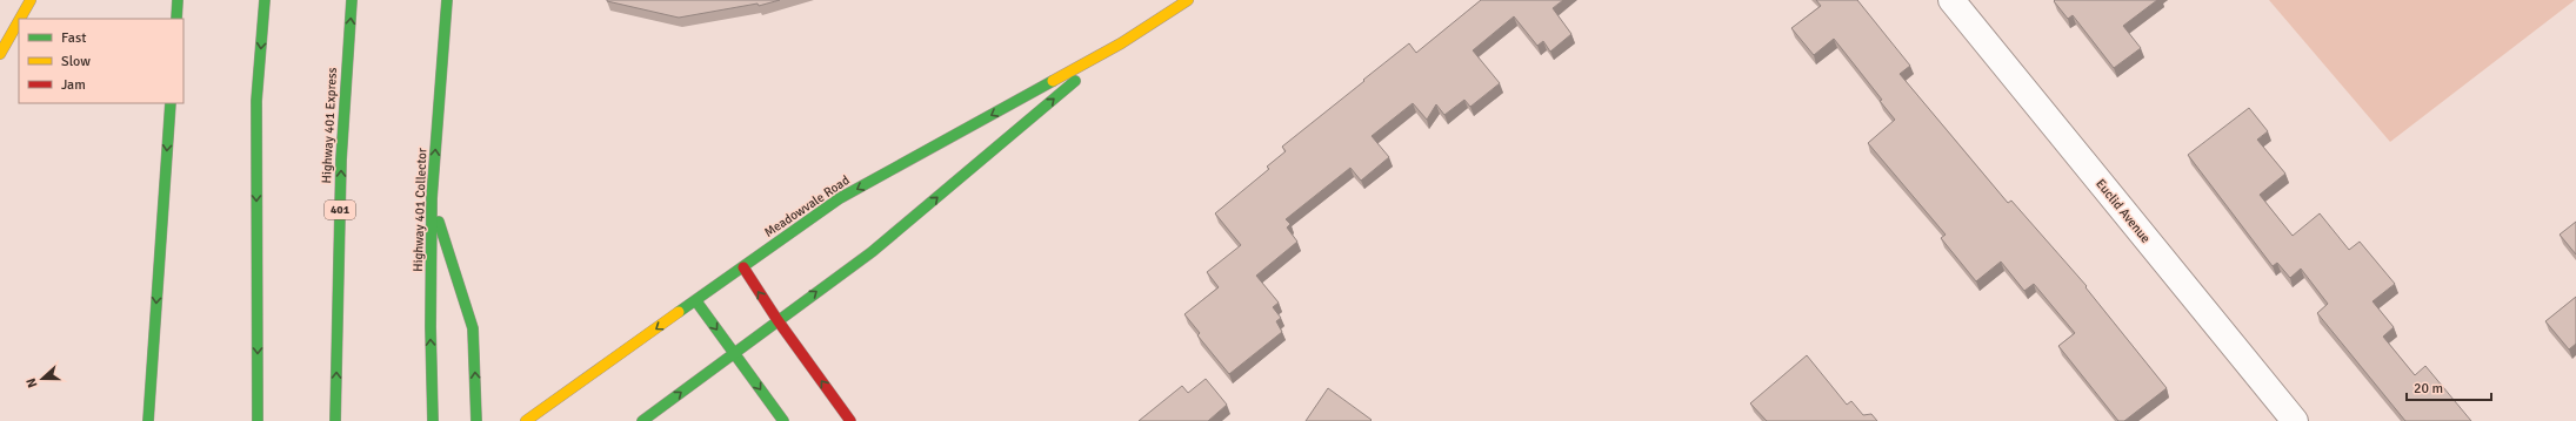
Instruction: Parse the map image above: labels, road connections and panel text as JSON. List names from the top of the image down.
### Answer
{
  "streets": {
    "main road": [
      "Highway 401 Express",
      "Meadowvale Road",
      "401",
      "Highway 401 Collector"
    ],
    "street": ["Euclid Avenue"]
  },
  "legend": ["Fast", "Slow", "Jam"],
  "scale_bar": "20 m",
  "north": "left"
}
